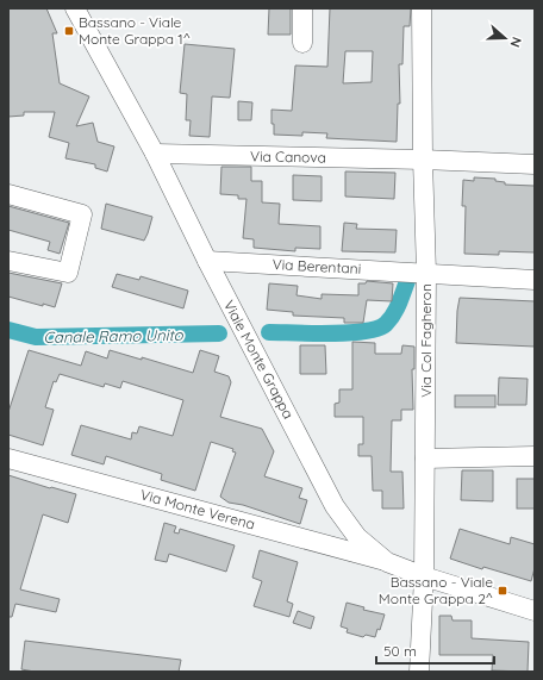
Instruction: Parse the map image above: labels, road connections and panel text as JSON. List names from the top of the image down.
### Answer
{
  "streets": {
    "street": [
      "Via Canova",
      "Via Berentani",
      "Via Col Fagheron",
      "Viale Monte Grappa",
      "Via Monte Verena"
    ]
  },
  "crossings": [
    ["Via Canova", "Via Col Fagheron"],
    ["Via Canova", "Viale Monte Grappa"],
    ["Via Berentani", "Via Col Fagheron"],
    ["Via Berentani", "Viale Monte Grappa"],
    ["Via Col Fagheron", "Viale Monte Grappa"],
    ["Viale Monte Grappa", "Via Monte Verena"]
  ],
  "water": ["Canale Ramo Unito"],
  "places": {
    "transit": ["Bassano - Viale Monte Grappa 1^", "Bassano - Viale Monte Grappa 2^"]
  },
  "scale_bar": "50 m",
  "north": "right"
}
